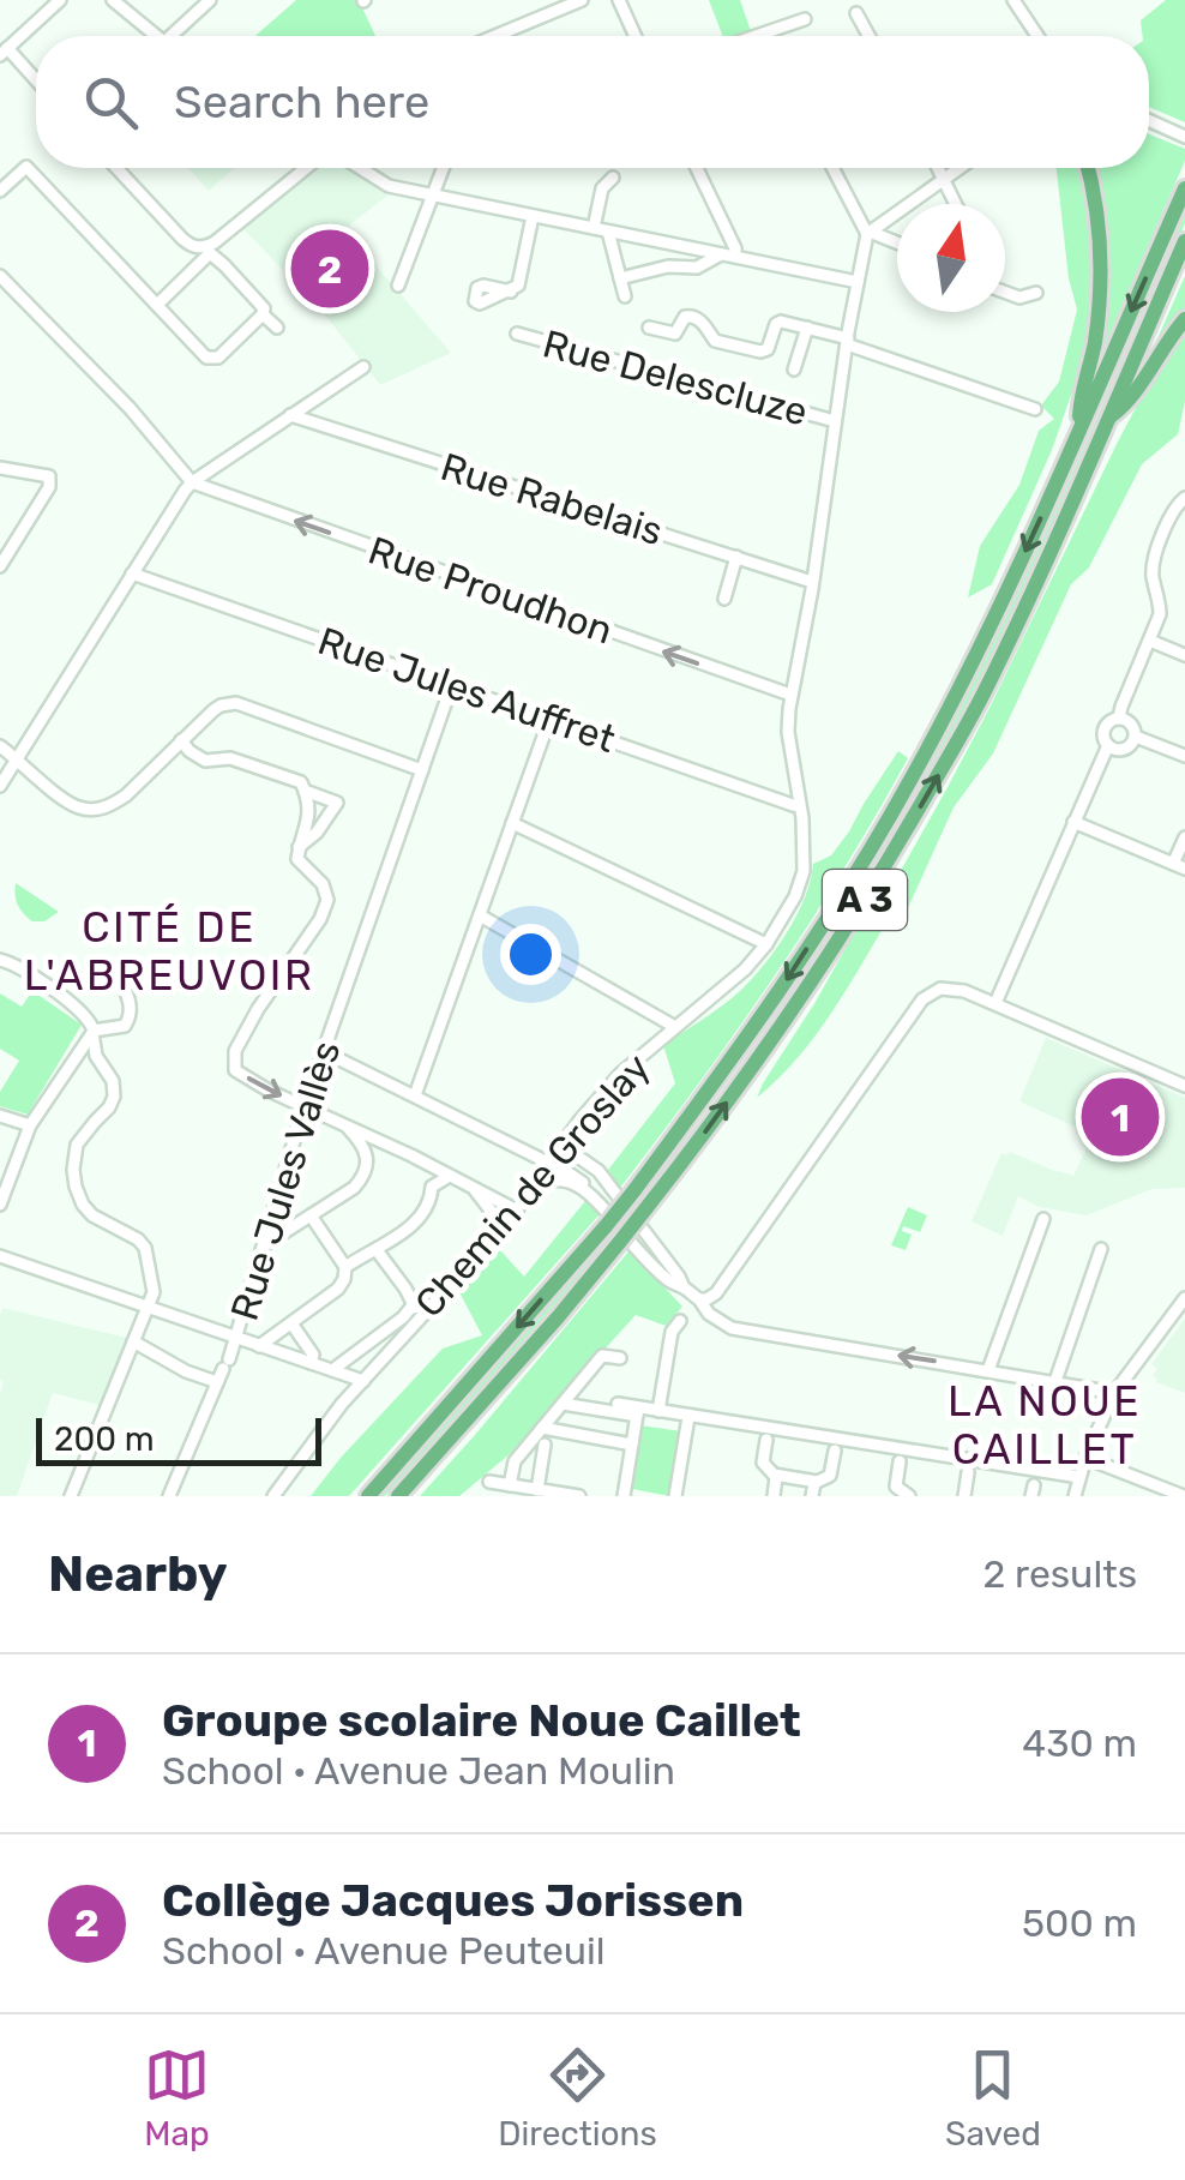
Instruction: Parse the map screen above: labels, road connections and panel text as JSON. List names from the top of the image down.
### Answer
{
  "streets": {
    "highway": ["A 3"],
    "street": [
      "Rue Delescluze",
      "Rue Rabelais",
      "Rue Proudhon",
      "Rue Jules Auffret",
      "Rue Jules Vallès",
      "Chemin de Groslay"
    ]
  },
  "crossings": [
    ["Rue Delescluze", "Chemin de Groslay"],
    ["Rue Rabelais", "Chemin de Groslay"],
    ["Rue Proudhon", "Chemin de Groslay"],
    ["Rue Jules Auffret", "Rue Jules Vallès"],
    ["Rue Jules Auffret", "Chemin de Groslay"]
  ],
  "one_way": ["Rue Proudhon"],
  "districts": ["CITÉ DE L'ABREUVOIR", "LA NOUE CAILLET"],
  "scale_bar": "200 m",
  "north": "top",
  "page": {
    "search": "Search here",
    "pins": ["2", "1"],
    "scale": "200 m",
    "heading": ["Nearby", "2 results"],
    "list": [
      {
        "mark": "1",
        "name": "Groupe scolaire Noue Caillet",
        "note": "School · Avenue Jean Moulin",
        "value": "430 m"
      },
      {
        "mark": "2",
        "name": "Collège Jacques Jorissen",
        "note": "School · Avenue Peuteuil",
        "value": "500 m"
      }
    ],
    "nav": ["Map", "Directions", "Saved"]
  }
}
